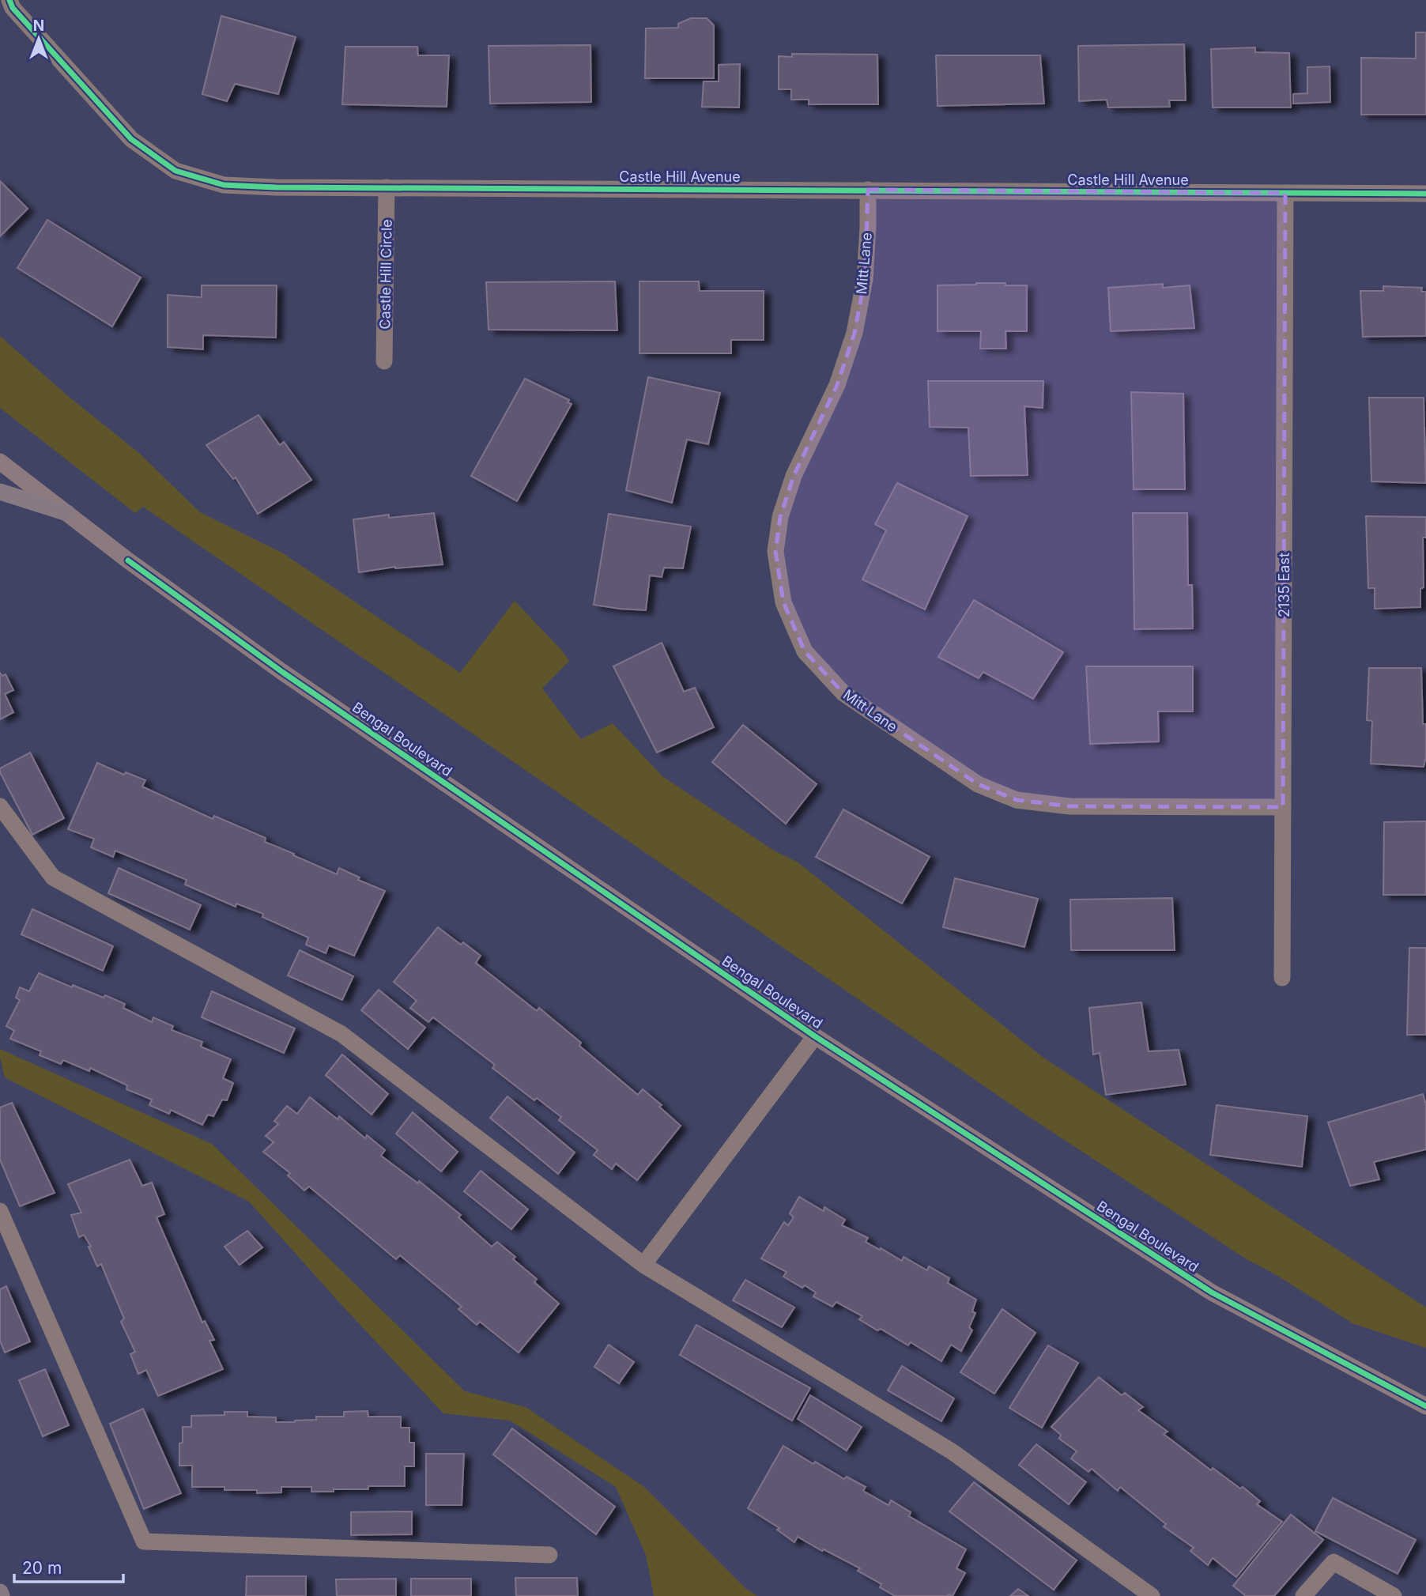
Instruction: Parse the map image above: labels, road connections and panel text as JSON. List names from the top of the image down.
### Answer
{
  "streets": {
    "main road": ["Bengal Boulevard"],
    "street": [
      "Castle Hill Avenue",
      "Mitt Lane",
      "Castle Hill Circle",
      "2135 East"
    ]
  },
  "crossings": [
    ["Castle Hill Avenue", "Mitt Lane"],
    ["Castle Hill Avenue", "Castle Hill Circle"],
    ["Castle Hill Avenue", "2135 East"],
    ["Mitt Lane", "2135 East"]
  ],
  "scale_bar": "20 m",
  "north": "top"
}
